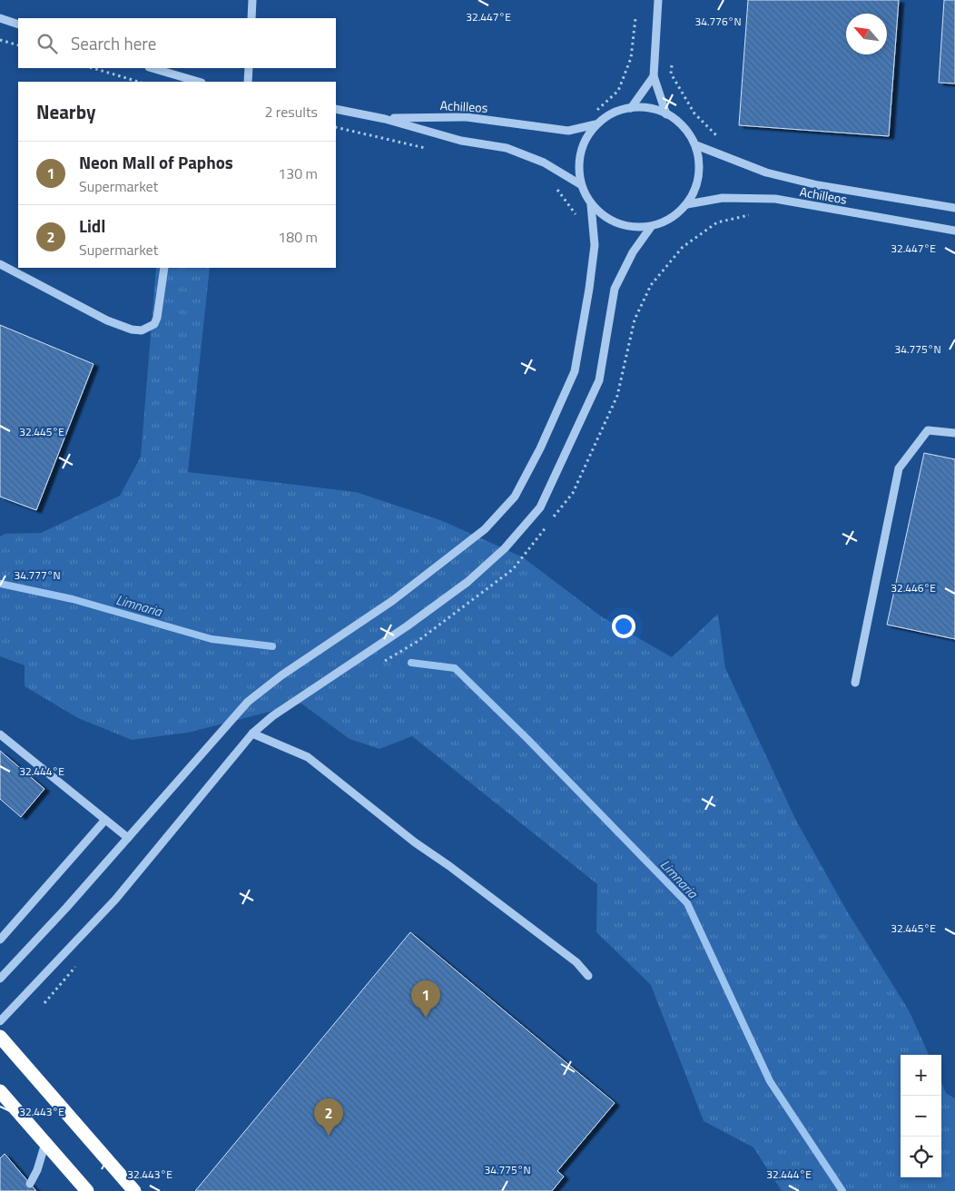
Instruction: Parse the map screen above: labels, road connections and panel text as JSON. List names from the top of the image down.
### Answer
{
  "streets": {
    "street": ["Achilleos"]
  },
  "water": ["Limnaria"],
  "north": "top left",
  "page": {
    "search": "Search here",
    "heading": ["Nearby", "2 results"],
    "list": [
      {
        "mark": "1",
        "name": "Neon Mall of Paphos",
        "note": "Supermarket",
        "value": "130 m"
      },
      {
        "mark": "2",
        "name": "Lidl",
        "note": "Supermarket",
        "value": "180 m"
      }
    ],
    "pins": ["1", "2"],
    "map_buttons": ["+", "−"]
  },
  "coordinates": [
    "32.447°E",
    "34.776°N",
    "34.775°N",
    "32.445°E",
    "34.777°N",
    "32.446°E",
    "32.444°E",
    "32.443°E"
  ]
}
